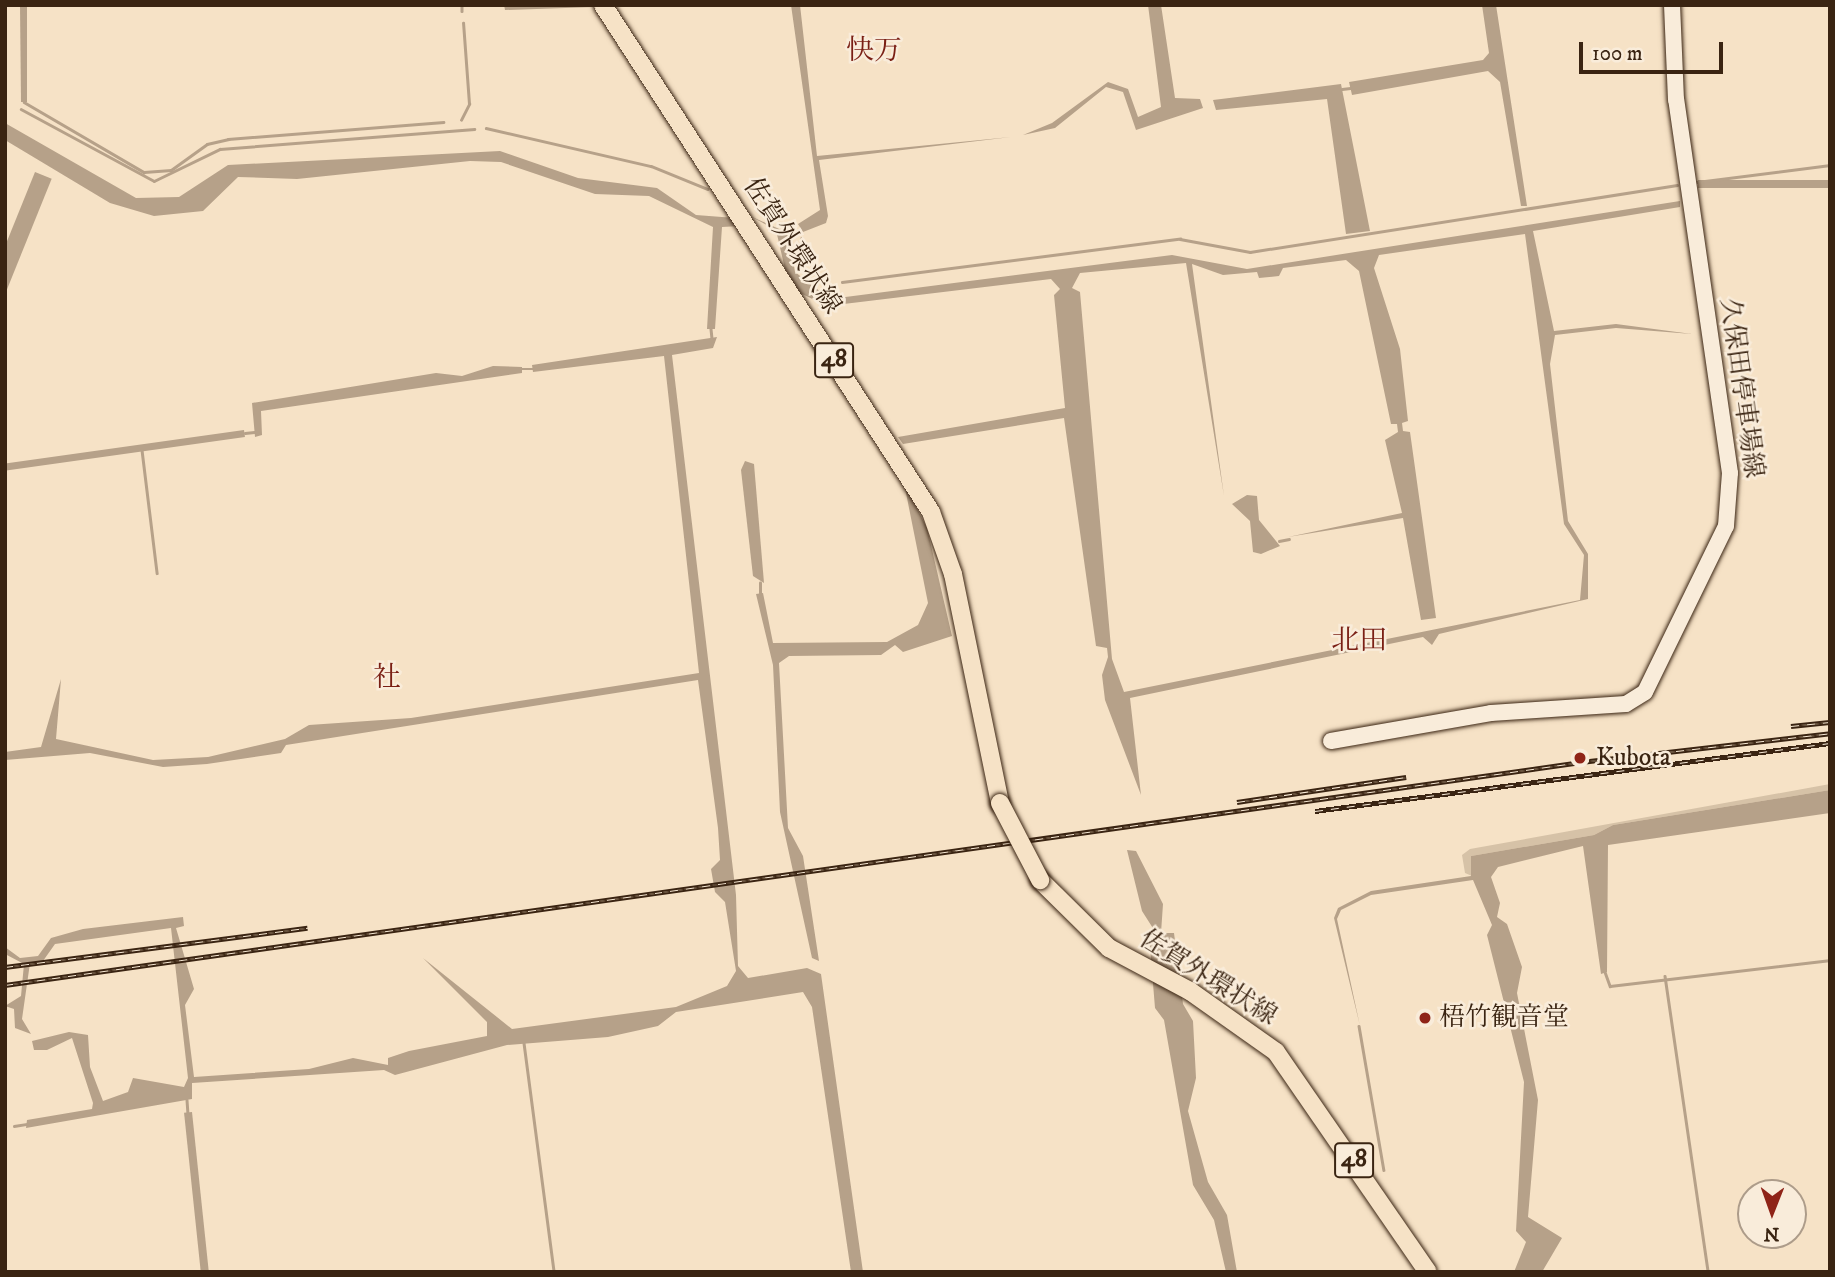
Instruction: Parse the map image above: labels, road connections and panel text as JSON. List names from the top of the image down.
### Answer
{
  "streets": {
    "main road": ["佐賀外環状線", "48", "久保田停車場線"]
  },
  "districts": ["快万", "北田", "社"],
  "places": ["Kubota", "梧竹観音堂"],
  "scale_bar": "100 m",
  "north": "bottom"
}
